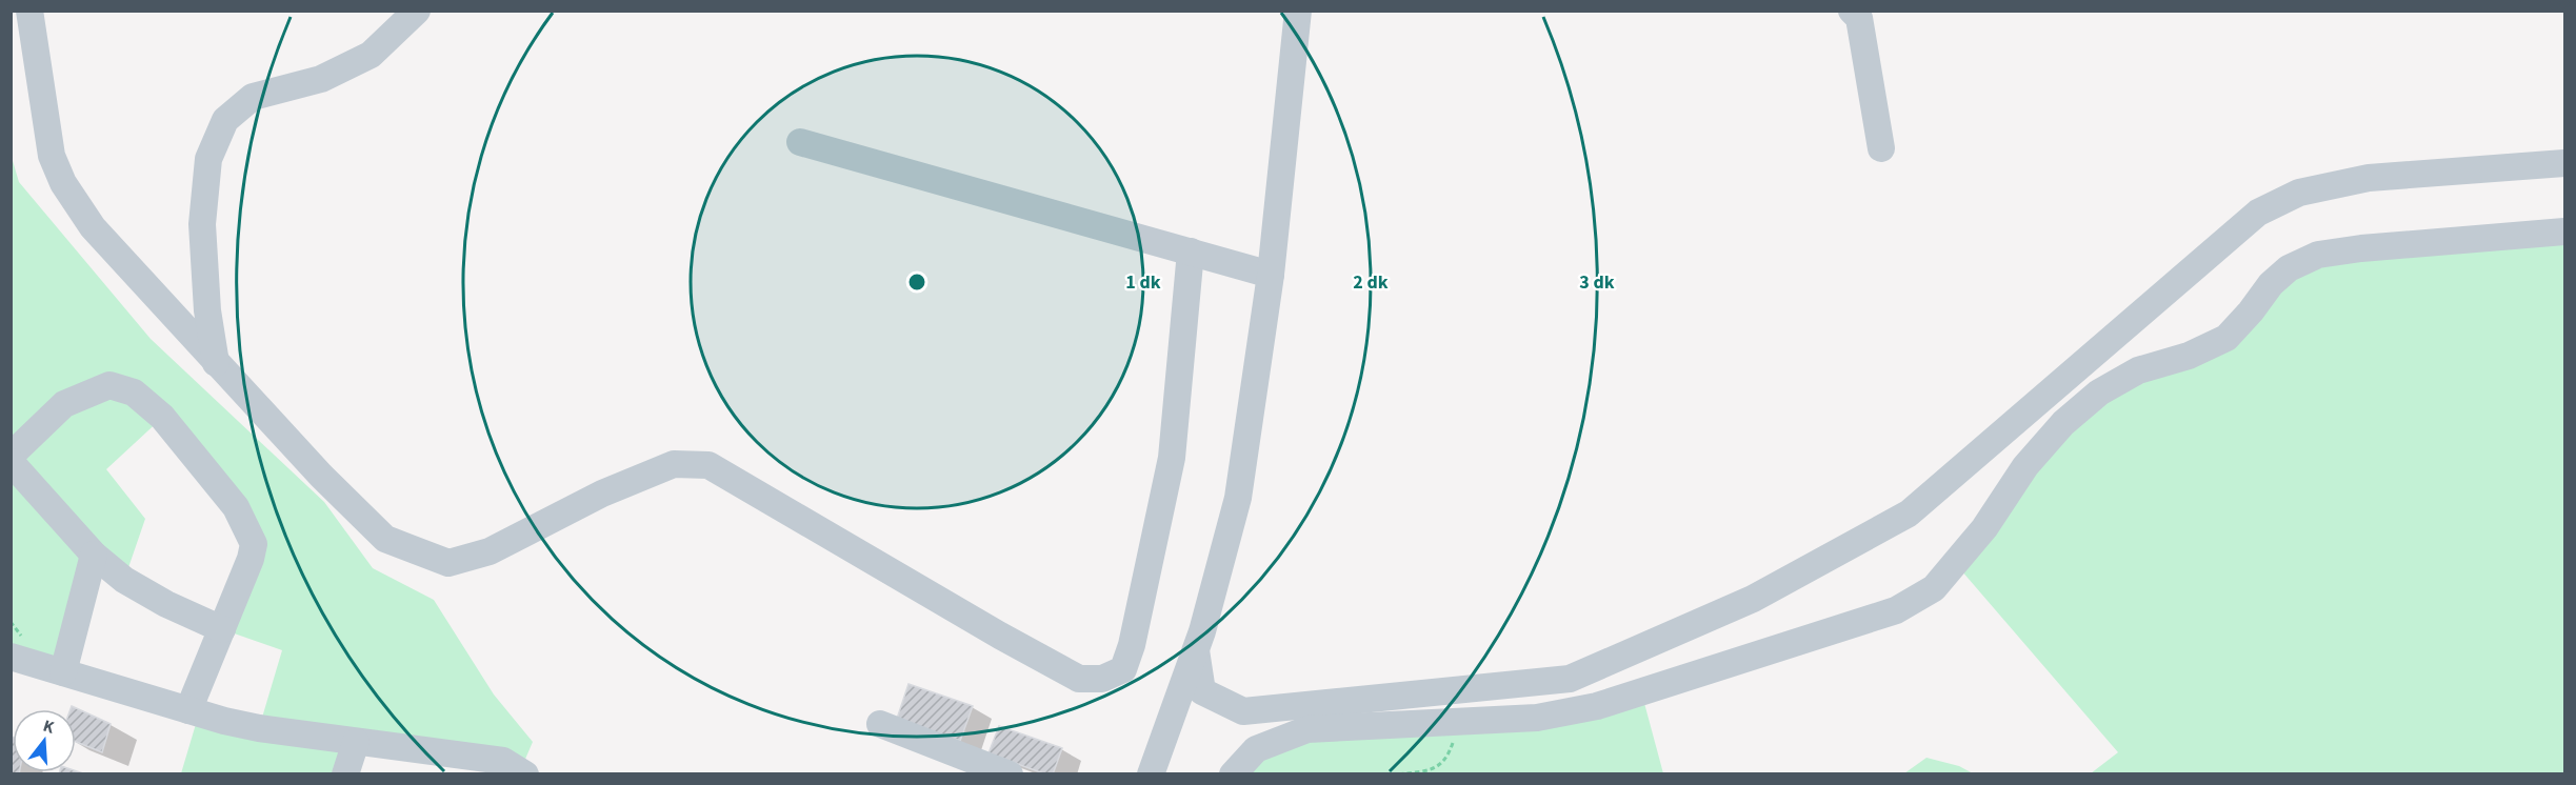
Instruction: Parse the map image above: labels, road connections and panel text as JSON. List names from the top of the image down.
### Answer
{
  "north": "top",
  "rings": ["1 dk", "2 dk", "3 dk"]
}
